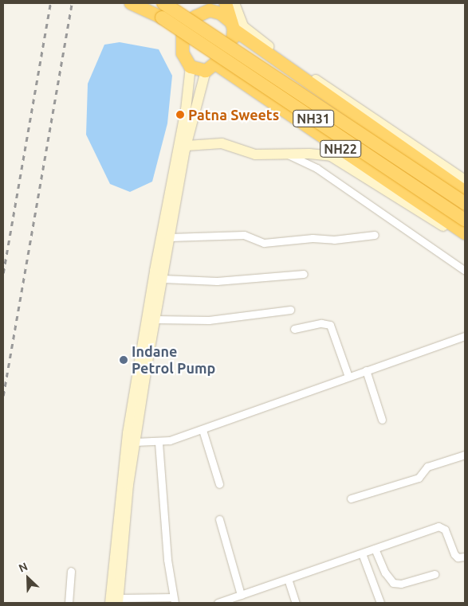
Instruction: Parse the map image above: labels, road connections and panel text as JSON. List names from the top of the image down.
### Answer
{
  "streets": {
    "highway": ["NH31", "NH22"]
  },
  "places": ["Patna Sweets", "Indane Petrol Pump"],
  "north": "top left"
}
